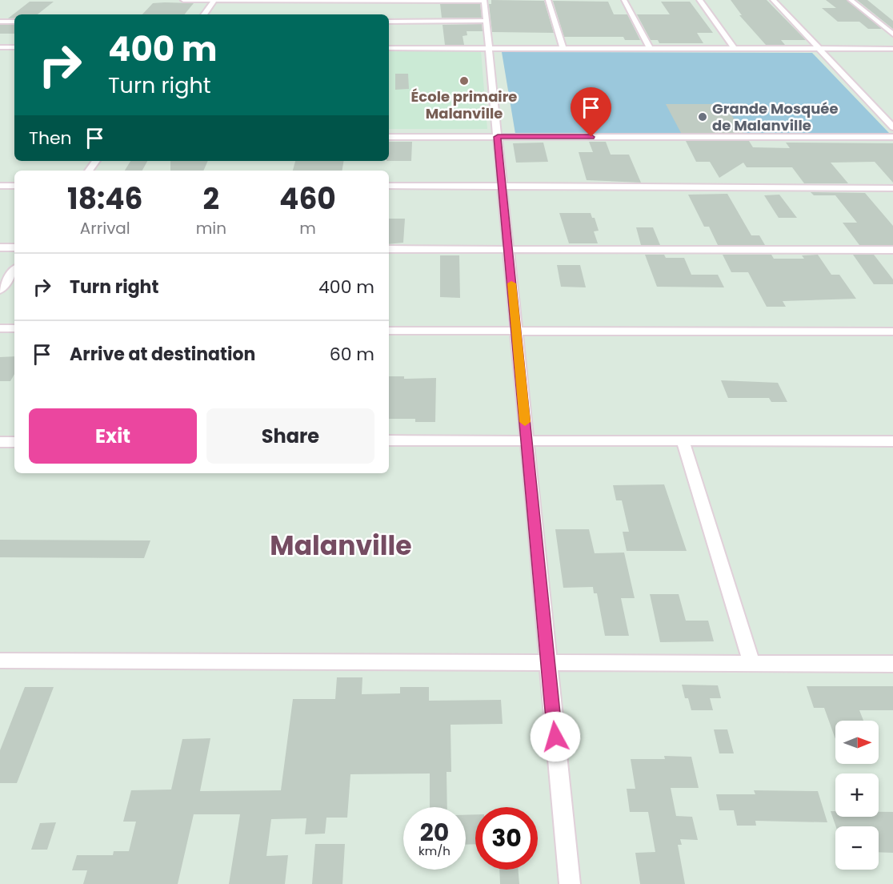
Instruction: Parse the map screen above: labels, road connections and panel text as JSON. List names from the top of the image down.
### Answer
{
  "districts": ["Malanville"],
  "places": ["École primaire Malanville", "Grande Mosquée de Malanville"],
  "north": "right",
  "page": {
    "turn": ["400 m", "Turn right"],
    "then": "Then",
    "eta": [
      "18:46",
      "Arrival",
      "2",
      "min",
      "460",
      "m"
    ],
    "list": [
      {
        "name": "Turn right",
        "value": "400 m"
      },
      {
        "name": "Arrive at destination",
        "value": "60 m"
      }
    ],
    "buttons": ["Exit", "Share"],
    "map_buttons": ["+", "−"],
    "speed": "20 km/h",
    "limit": "30"
  }
}
